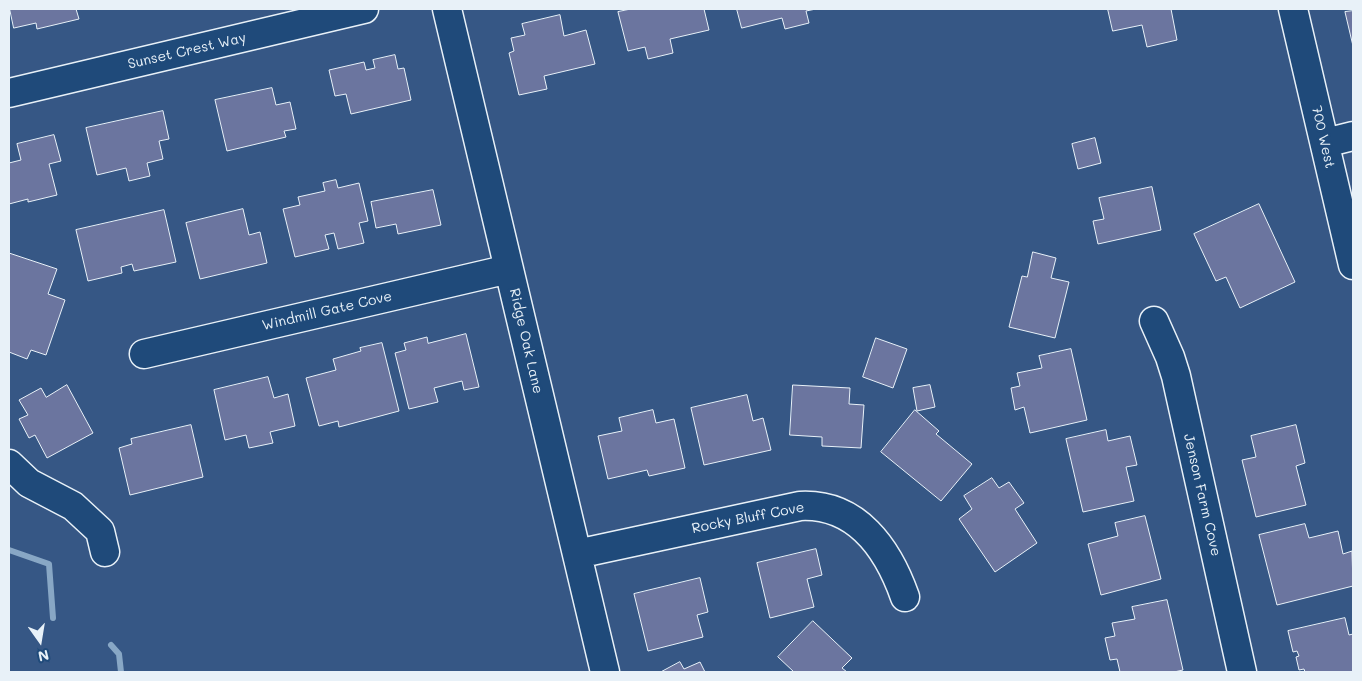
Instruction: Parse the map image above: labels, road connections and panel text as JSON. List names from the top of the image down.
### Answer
{
  "streets": {
    "street": [
      "Sunset Crest Way",
      "700 West",
      "Windmill Gate Cove",
      "Ridge Oak Lane",
      "Jenson Farm Cove",
      "Rocky Bluff Cove"
    ]
  },
  "crossings": [
    ["Windmill Gate Cove", "Ridge Oak Lane"],
    ["Ridge Oak Lane", "Rocky Bluff Cove"]
  ],
  "north": "bottom"
}
